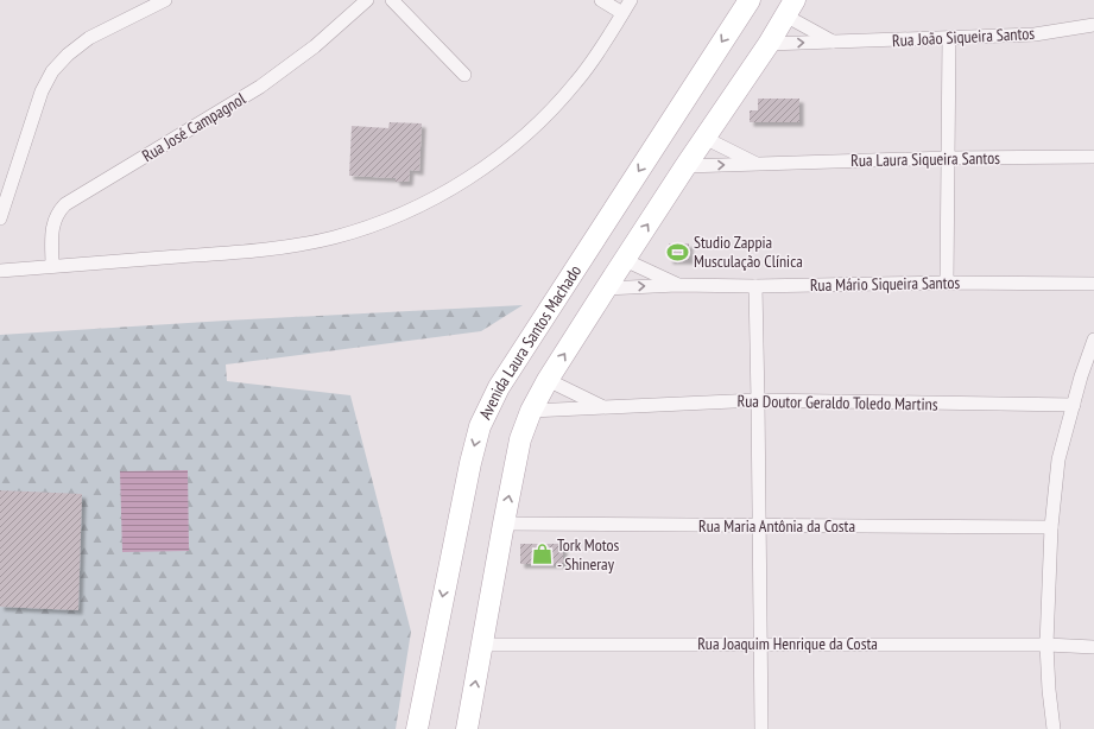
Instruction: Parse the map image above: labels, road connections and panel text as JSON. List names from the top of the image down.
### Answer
{
  "streets": {
    "main road": ["Avenida Laura Santos Machado"],
    "street": [
      "Rua João Siqueira Santos",
      "Rua José Campagnol",
      "Rua Laura Siqueira Santos",
      "Rua Mário Siqueira Santos",
      "Rua Doutor Geraldo Toledo Martins",
      "Rua Maria Antônia da Costa",
      "Rua Joaquim Henrique da Costa"
    ]
  },
  "crossings": [
    ["Rua João Siqueira Santos", "Avenida Laura Santos Machado"],
    ["Rua Laura Siqueira Santos", "Avenida Laura Santos Machado"],
    ["Rua Mário Siqueira Santos", "Avenida Laura Santos Machado"],
    ["Avenida Laura Santos Machado", "Rua Doutor Geraldo Toledo Martins"],
    ["Avenida Laura Santos Machado", "Rua Maria Antônia da Costa"],
    ["Avenida Laura Santos Machado", "Rua Joaquim Henrique da Costa"]
  ],
  "places": {
    "sports": ["Studio Zappia Musculação Clínica"],
    "shop": ["Tork Motos - Shineray"]
  }
}
